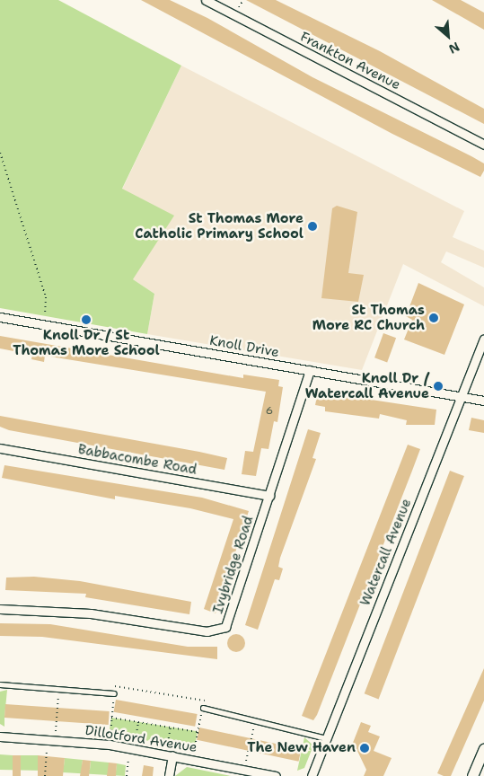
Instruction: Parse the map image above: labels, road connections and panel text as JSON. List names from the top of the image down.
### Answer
{
  "streets": {
    "street": [
      "Frankton Avenue",
      "Knoll Drive",
      "Babbacombe Road",
      "Watercall Avenue",
      "Ivybridge Road",
      "Dillotford Avenue"
    ]
  },
  "crossings": [
    ["Knoll Drive", "Watercall Avenue"],
    ["Knoll Drive", "Ivybridge Road"],
    ["Babbacombe Road", "Ivybridge Road"]
  ],
  "places": [
    "St Thomas More Catholic Primary School",
    "St Thomas More RC Church",
    "Knoll Dr / St Thomas More School",
    "Knoll Dr / Watercall Avenue",
    "The New Haven"
  ],
  "house_numbers": ["6"],
  "north": "bottom right"
}
